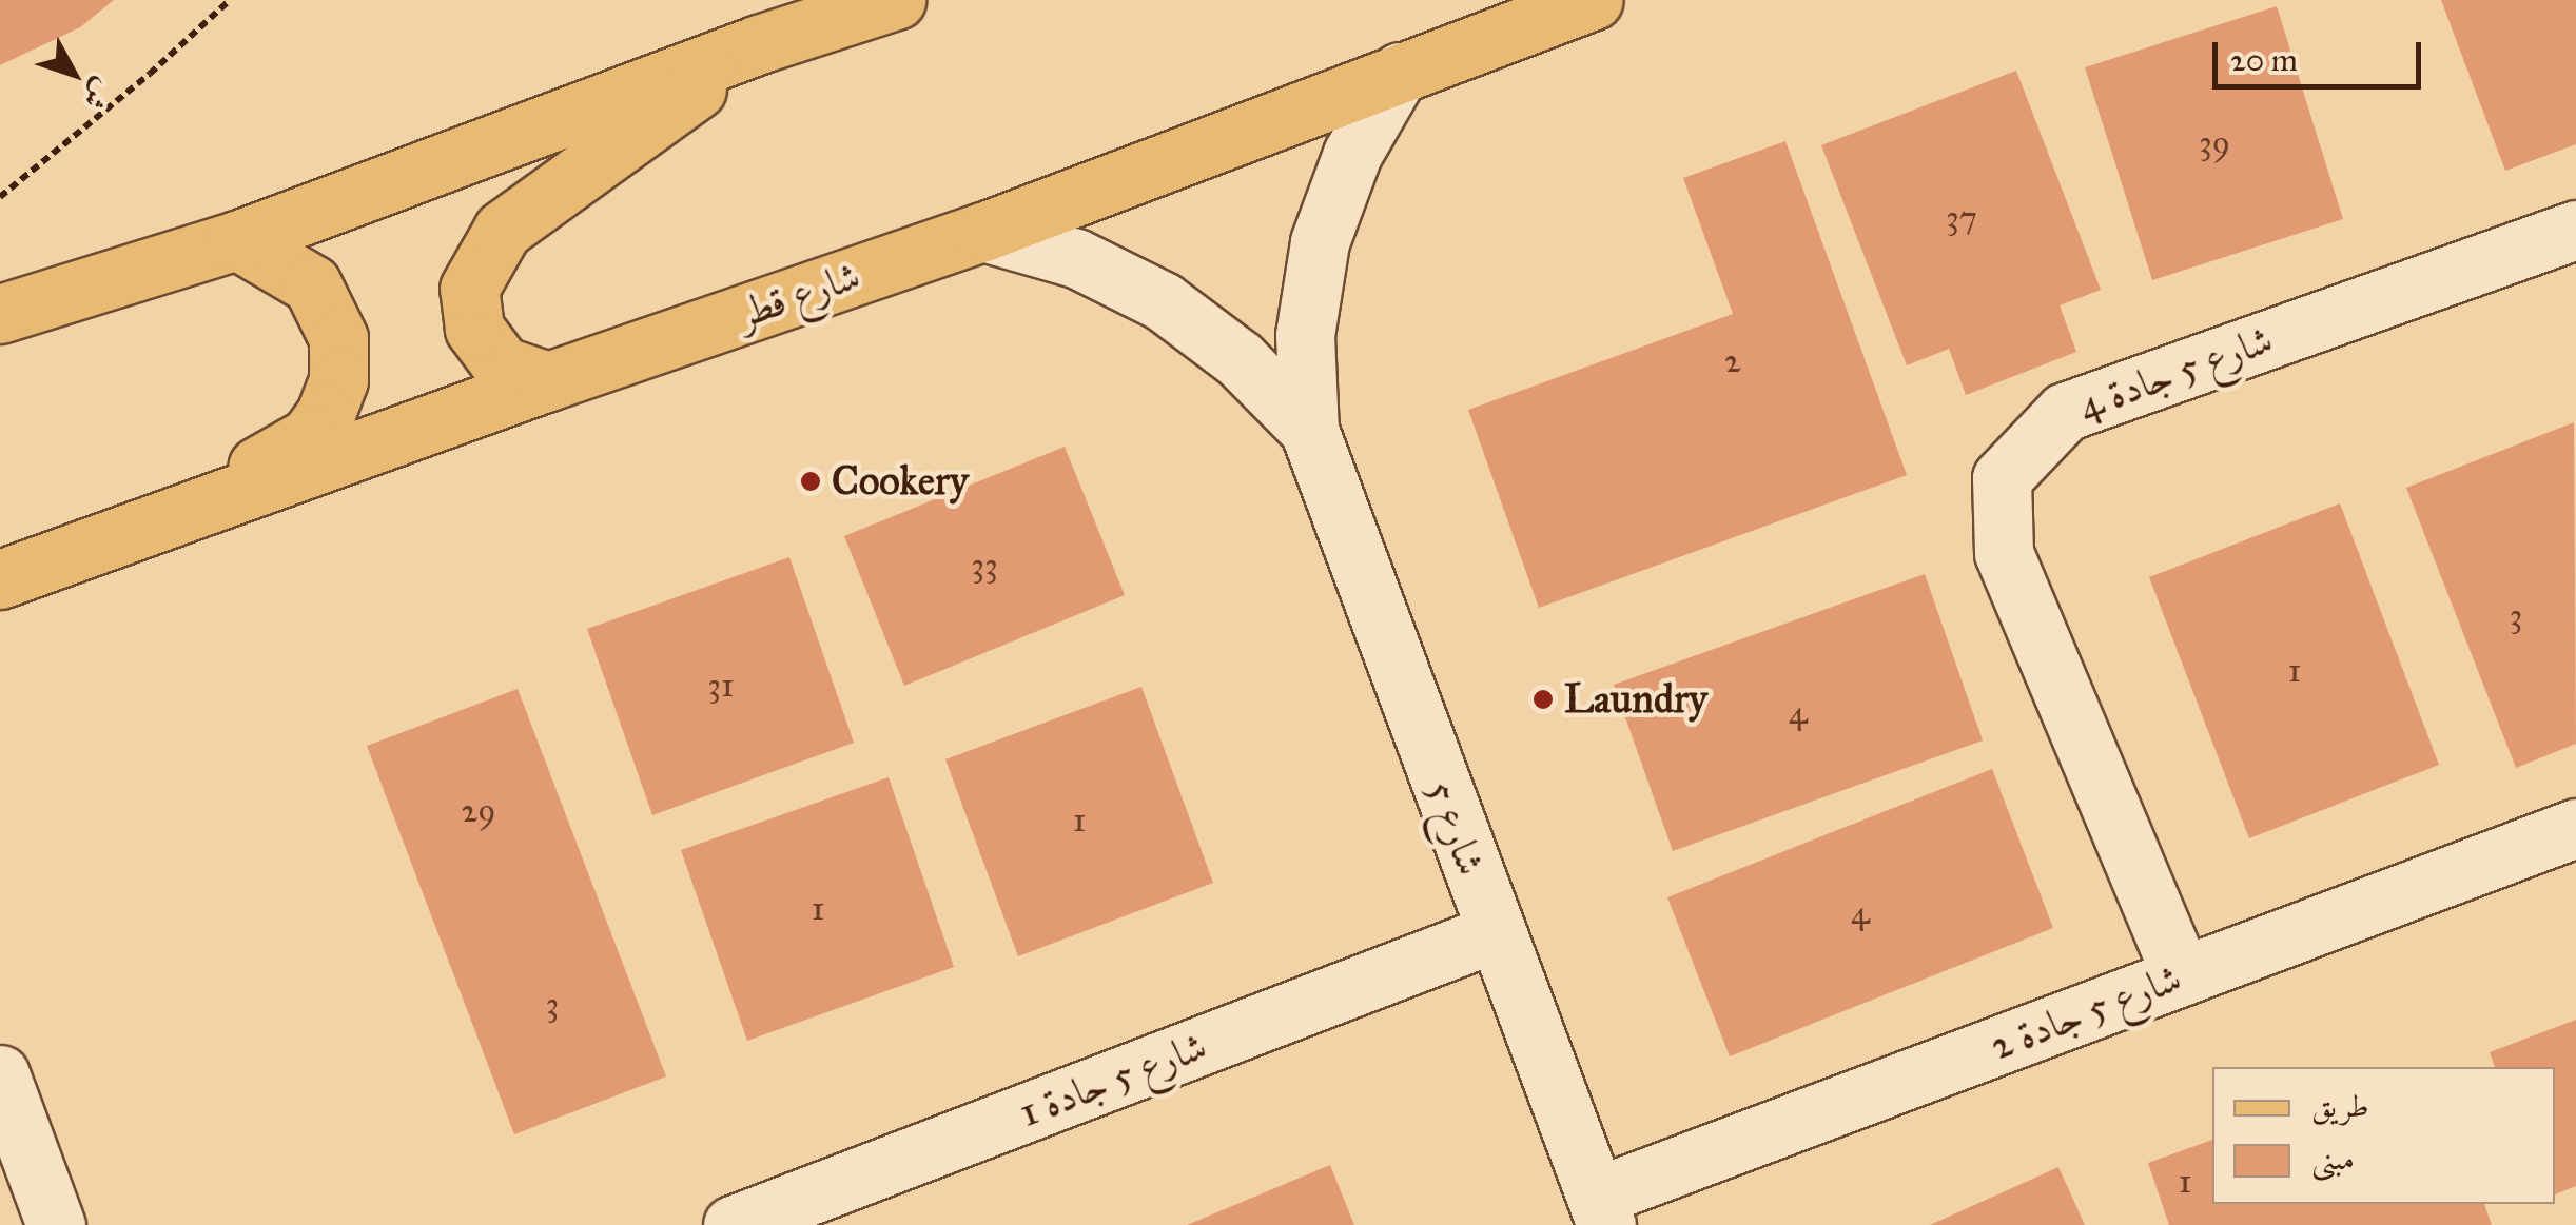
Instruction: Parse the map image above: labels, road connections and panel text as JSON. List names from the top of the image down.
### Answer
{
  "streets": {
    "main road": ["شارع قطر"],
    "street": [
      "شارع 5 جادة 4",
      "شارع 5",
      "شارع 5 جادة 2",
      "شارع 5 جادة 1"
    ]
  },
  "crossings": [
    ["شارع قطر", "شارع 5"],
    ["شارع 5 جادة 4", "شارع 5 جادة 2"],
    ["شارع 5", "شارع 5 جادة 2"],
    ["شارع 5", "شارع 5 جادة 1"]
  ],
  "places": ["Cookery", "Laundry"],
  "house_numbers": [
    "39",
    "37",
    "2",
    "33",
    "3",
    "1",
    "31",
    "4",
    "29",
    "1",
    "1",
    "4",
    "3",
    "1"
  ],
  "legend": ["طريق", "مبنى"],
  "scale_bar": "20 m",
  "north": "bottom right"
}
